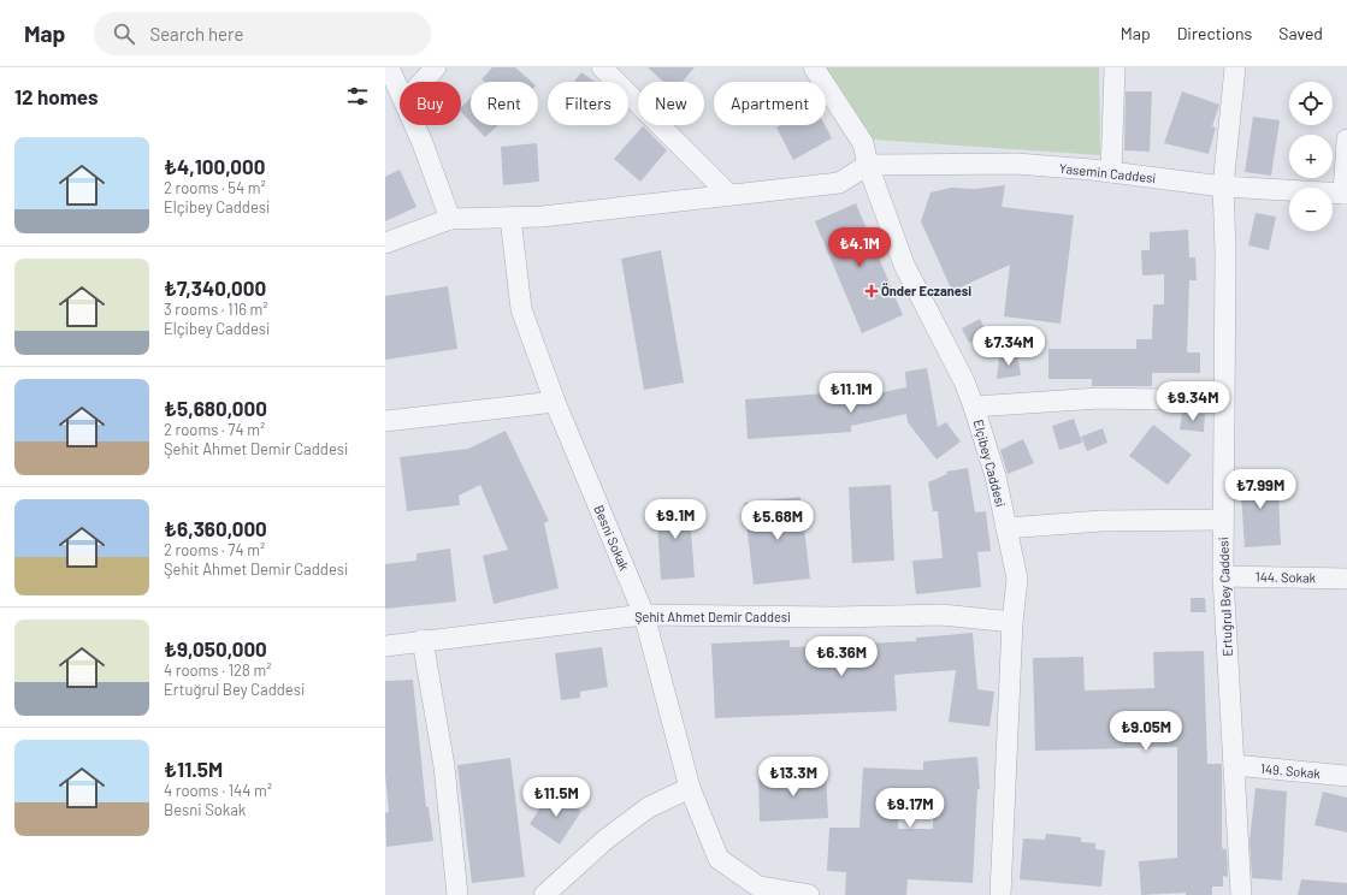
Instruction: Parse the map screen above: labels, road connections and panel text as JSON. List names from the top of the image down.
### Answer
{
  "streets": {
    "street": [
      "Yasemin Caddesi",
      "Elçibey Caddesi",
      "Besni Sokak",
      "144. Sokak",
      "Ertuğrul Bey Caddesi",
      "Şehit Ahmet Demir Caddesi",
      "149. Sokak"
    ]
  },
  "crossings": [
    ["Yasemin Caddesi", "Elçibey Caddesi"],
    ["Yasemin Caddesi", "Ertuğrul Bey Caddesi"],
    ["Elçibey Caddesi", "Şehit Ahmet Demir Caddesi"],
    ["Besni Sokak", "Şehit Ahmet Demir Caddesi"],
    ["144. Sokak", "Ertuğrul Bey Caddesi"],
    ["Ertuğrul Bey Caddesi", "149. Sokak"]
  ],
  "places": {
    "health": ["Önder Eczanesi"]
  },
  "page": {
    "header": "Map",
    "search": "Search here",
    "nav": ["Map", "Directions", "Saved"],
    "heading": "12 homes",
    "map_buttons": ["+", "−"],
    "chip": [
      "Buy",
      "Rent",
      "Filters",
      "New",
      "Apartment"
    ],
    "list": [
      {
        "name": "₺4,100,000",
        "note": "2 rooms · 54 m² · Elçibey Caddesi"
      },
      {
        "name": "₺7,340,000",
        "note": "3 rooms · 116 m² · Elçibey Caddesi"
      },
      {
        "name": "₺5,680,000",
        "note": "2 rooms · 74 m² · Şehit Ahmet Demir Caddesi"
      },
      {
        "name": "₺6,360,000",
        "note": "2 rooms · 74 m² · Şehit Ahmet Demir Caddesi"
      },
      {
        "name": "₺9,050,000",
        "note": "4 rooms · 128 m² · Ertuğrul Bey Caddesi"
      },
      {
        "name": "₺11.5M",
        "note": "4 rooms · 144 m² · Besni Sokak"
      }
    ],
    "price": [
      "₺4.1M",
      "₺7.34M",
      "₺11.1M",
      "₺9.34M",
      "₺7.99M",
      "₺9.1M",
      "₺5.68M",
      "₺6.36M",
      "₺9.05M",
      "₺13.3M",
      "₺11.5M",
      "₺9.17M"
    ]
  }
}
